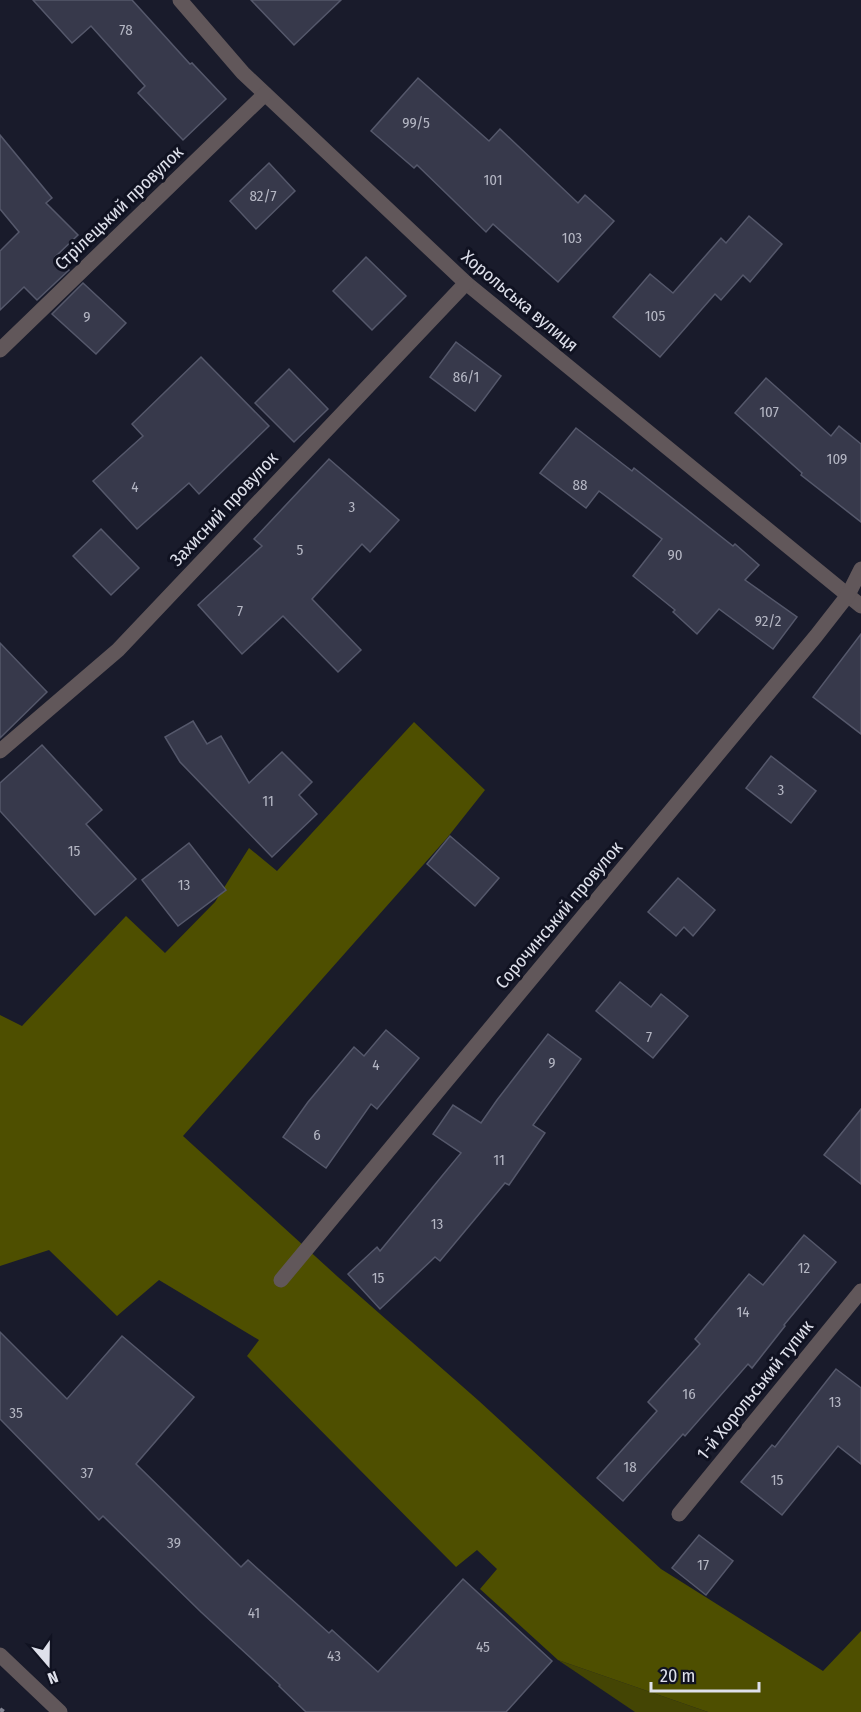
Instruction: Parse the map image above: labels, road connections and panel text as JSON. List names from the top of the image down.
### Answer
{
  "streets": {
    "street": [
      "Стрілецький провулок",
      "Хорольська вулиця",
      "Захисний провулок",
      "Сорочинський провулок",
      "1-й Хорольський тупик"
    ]
  },
  "crossings": [
    ["Стрілецький провулок", "Хорольська вулиця"],
    ["Хорольська вулиця", "Захисний провулок"],
    ["Хорольська вулиця", "Сорочинський провулок"]
  ],
  "house_numbers": [
    "78",
    "99/5",
    "101",
    "82/7",
    "103",
    "105",
    "9",
    "86/1",
    "107",
    "109",
    "88",
    "4",
    "3",
    "5",
    "90",
    "7",
    "92/2",
    "3",
    "11",
    "15",
    "13",
    "7",
    "9",
    "4",
    "6",
    "11",
    "13",
    "12",
    "15",
    "14",
    "16",
    "13",
    "35",
    "18",
    "37",
    "15",
    "39",
    "17",
    "41",
    "45",
    "43"
  ],
  "scale_bar": "20 m",
  "north": "bottom"
}
